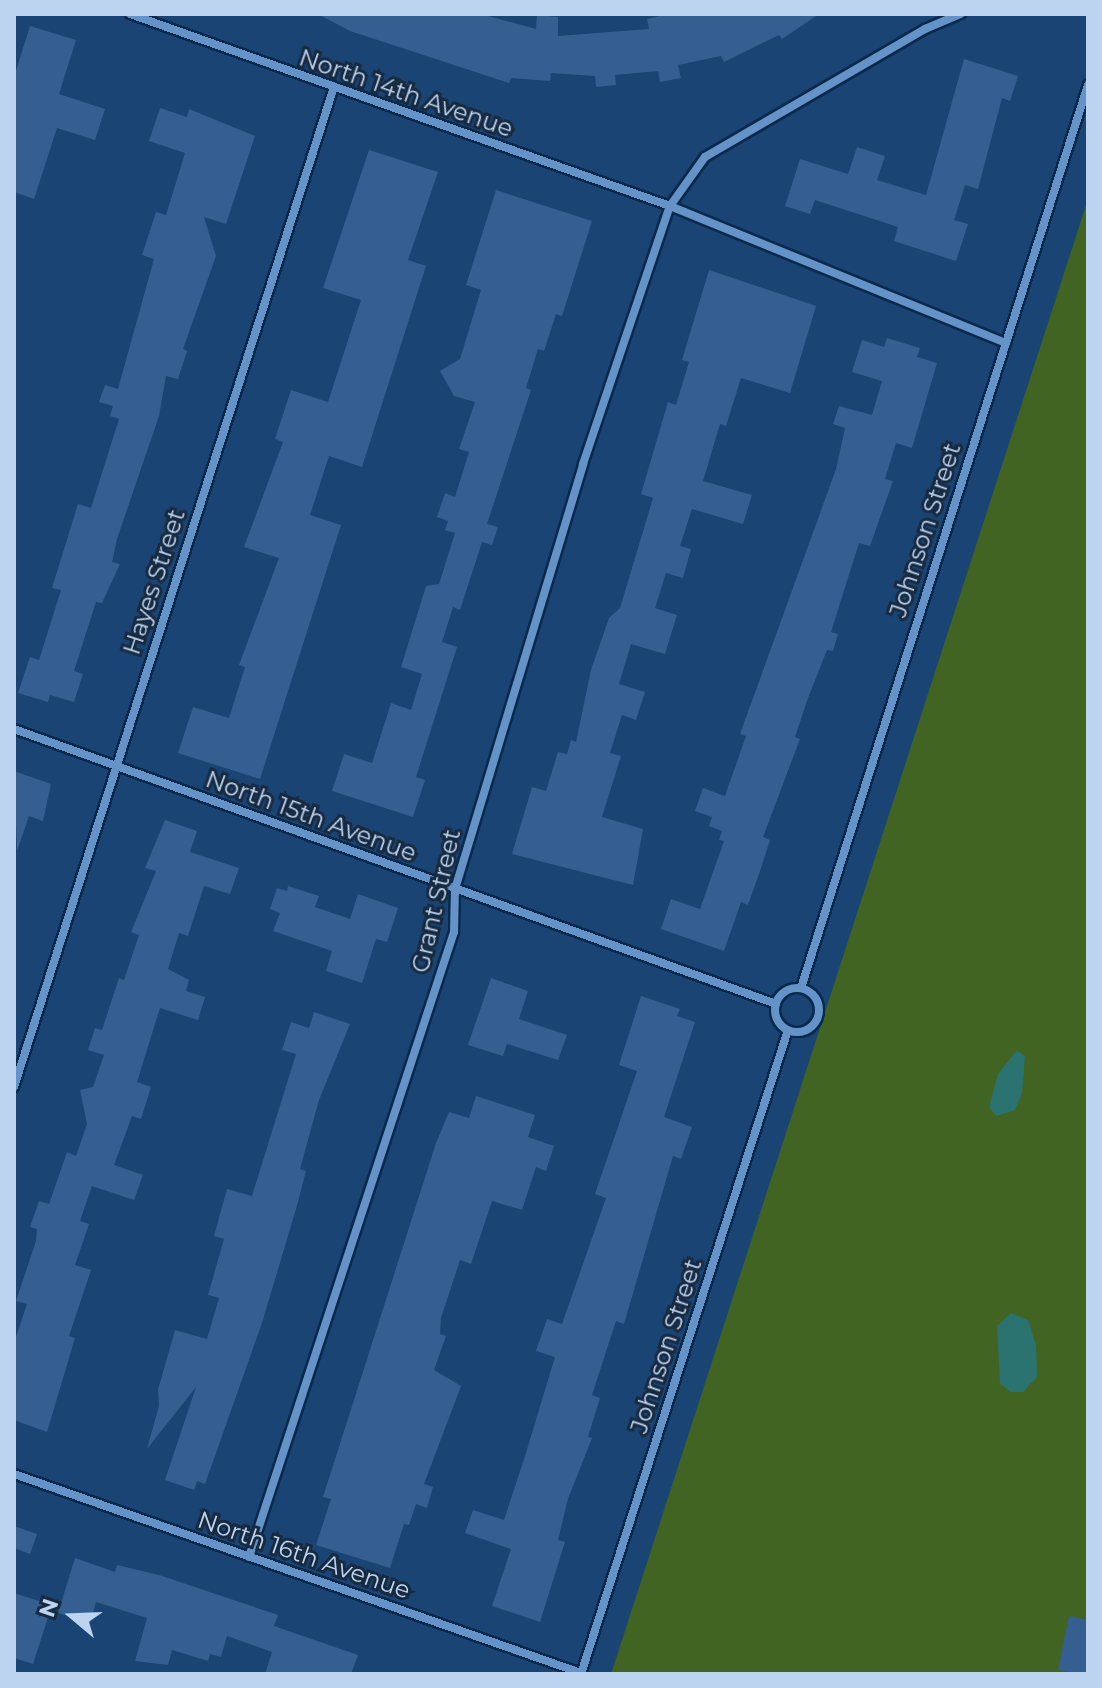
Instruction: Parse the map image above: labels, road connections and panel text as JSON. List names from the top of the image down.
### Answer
{
  "streets": {
    "street": [
      "North 14th Avenue",
      "Johnson Street",
      "Hayes Street",
      "North 15th Avenue",
      "Grant Street",
      "North 16th Avenue"
    ]
  },
  "crossings": [
    ["North 14th Avenue", "Johnson Street"],
    ["North 14th Avenue", "Hayes Street"],
    ["North 14th Avenue", "Grant Street"],
    ["Johnson Street", "North 15th Avenue"],
    ["Johnson Street", "North 16th Avenue"],
    ["Hayes Street", "North 15th Avenue"],
    ["North 15th Avenue", "Grant Street"],
    ["Grant Street", "North 16th Avenue"]
  ],
  "north": "left"
}
